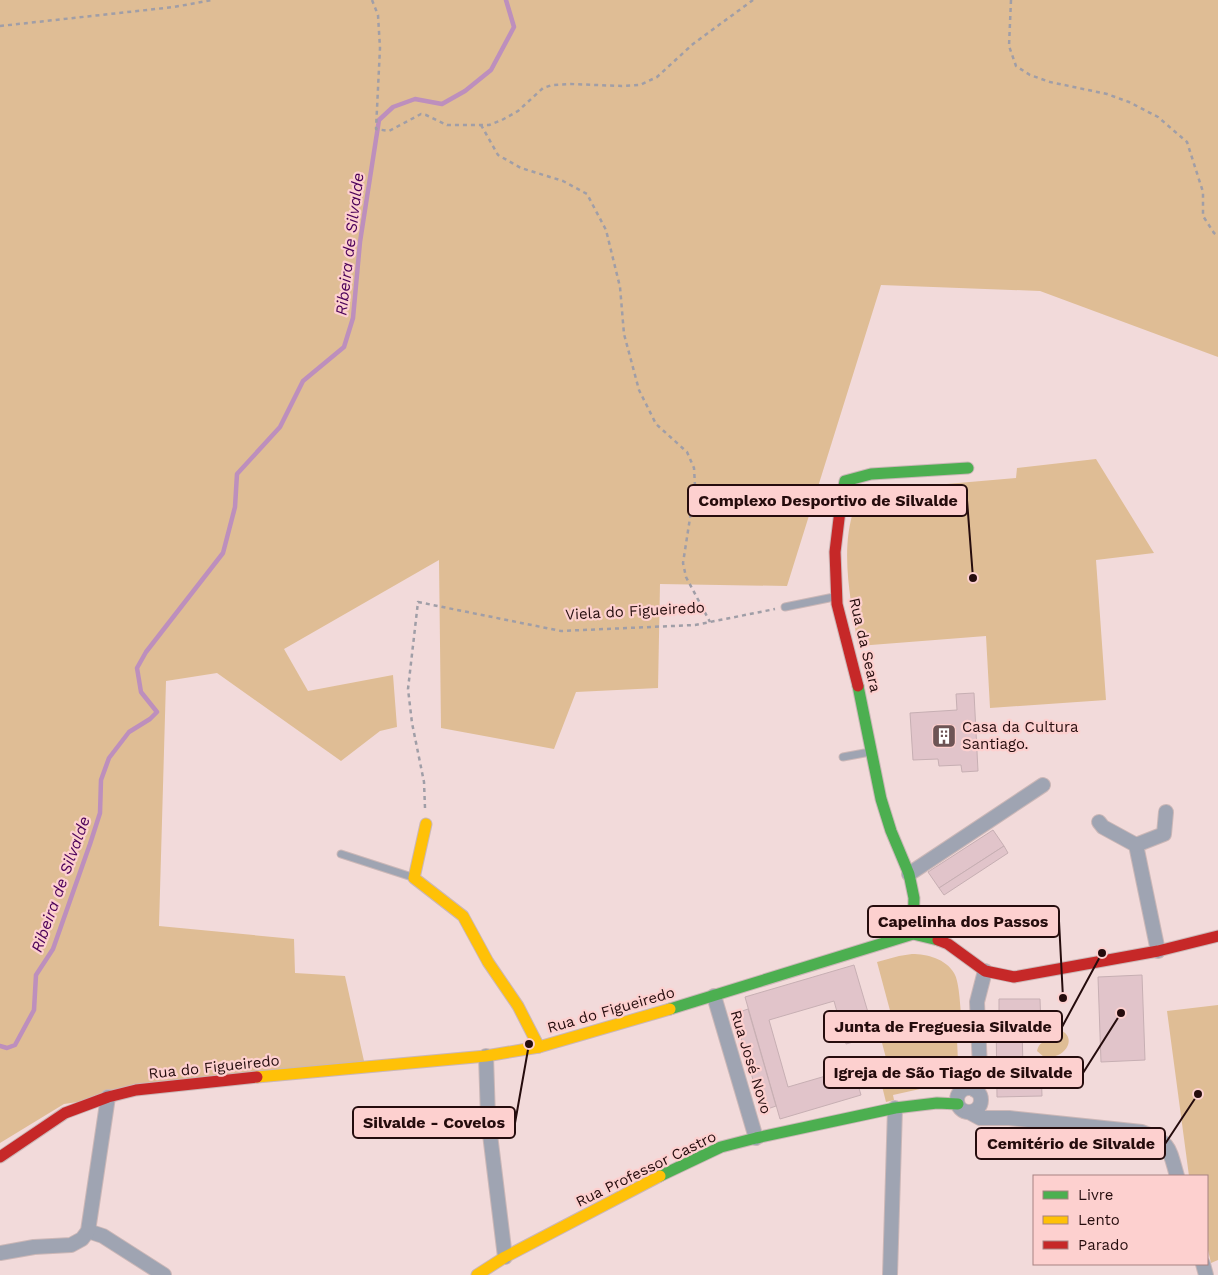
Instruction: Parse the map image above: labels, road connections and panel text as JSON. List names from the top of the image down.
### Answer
{
  "streets": {
    "street": [
      "Rua da Seara",
      "Rua do Figueiredo",
      "Rua José Novo",
      "Rua Professor Castro"
    ],
    "path": ["Viela do Figueiredo"]
  },
  "crossings": [
    ["Rua da Seara", "Rua do Figueiredo"],
    ["Rua do Figueiredo", "Rua José Novo"],
    ["Rua José Novo", "Rua Professor Castro"]
  ],
  "water": ["Ribeira de Silvalde"],
  "places": {
    "other": [
      "Complexo Desportivo de Silvalde",
      "Junta de Freguesia Silvalde",
      "Capelinha dos Passos",
      "Igreja de São Tiago de Silvalde",
      "Silvalde - Covelos",
      "Cemitério de Silvalde"
    ],
    "building": ["Casa da Cultura Santiago."]
  },
  "legend": ["Livre", "Lento", "Parado"]
}
